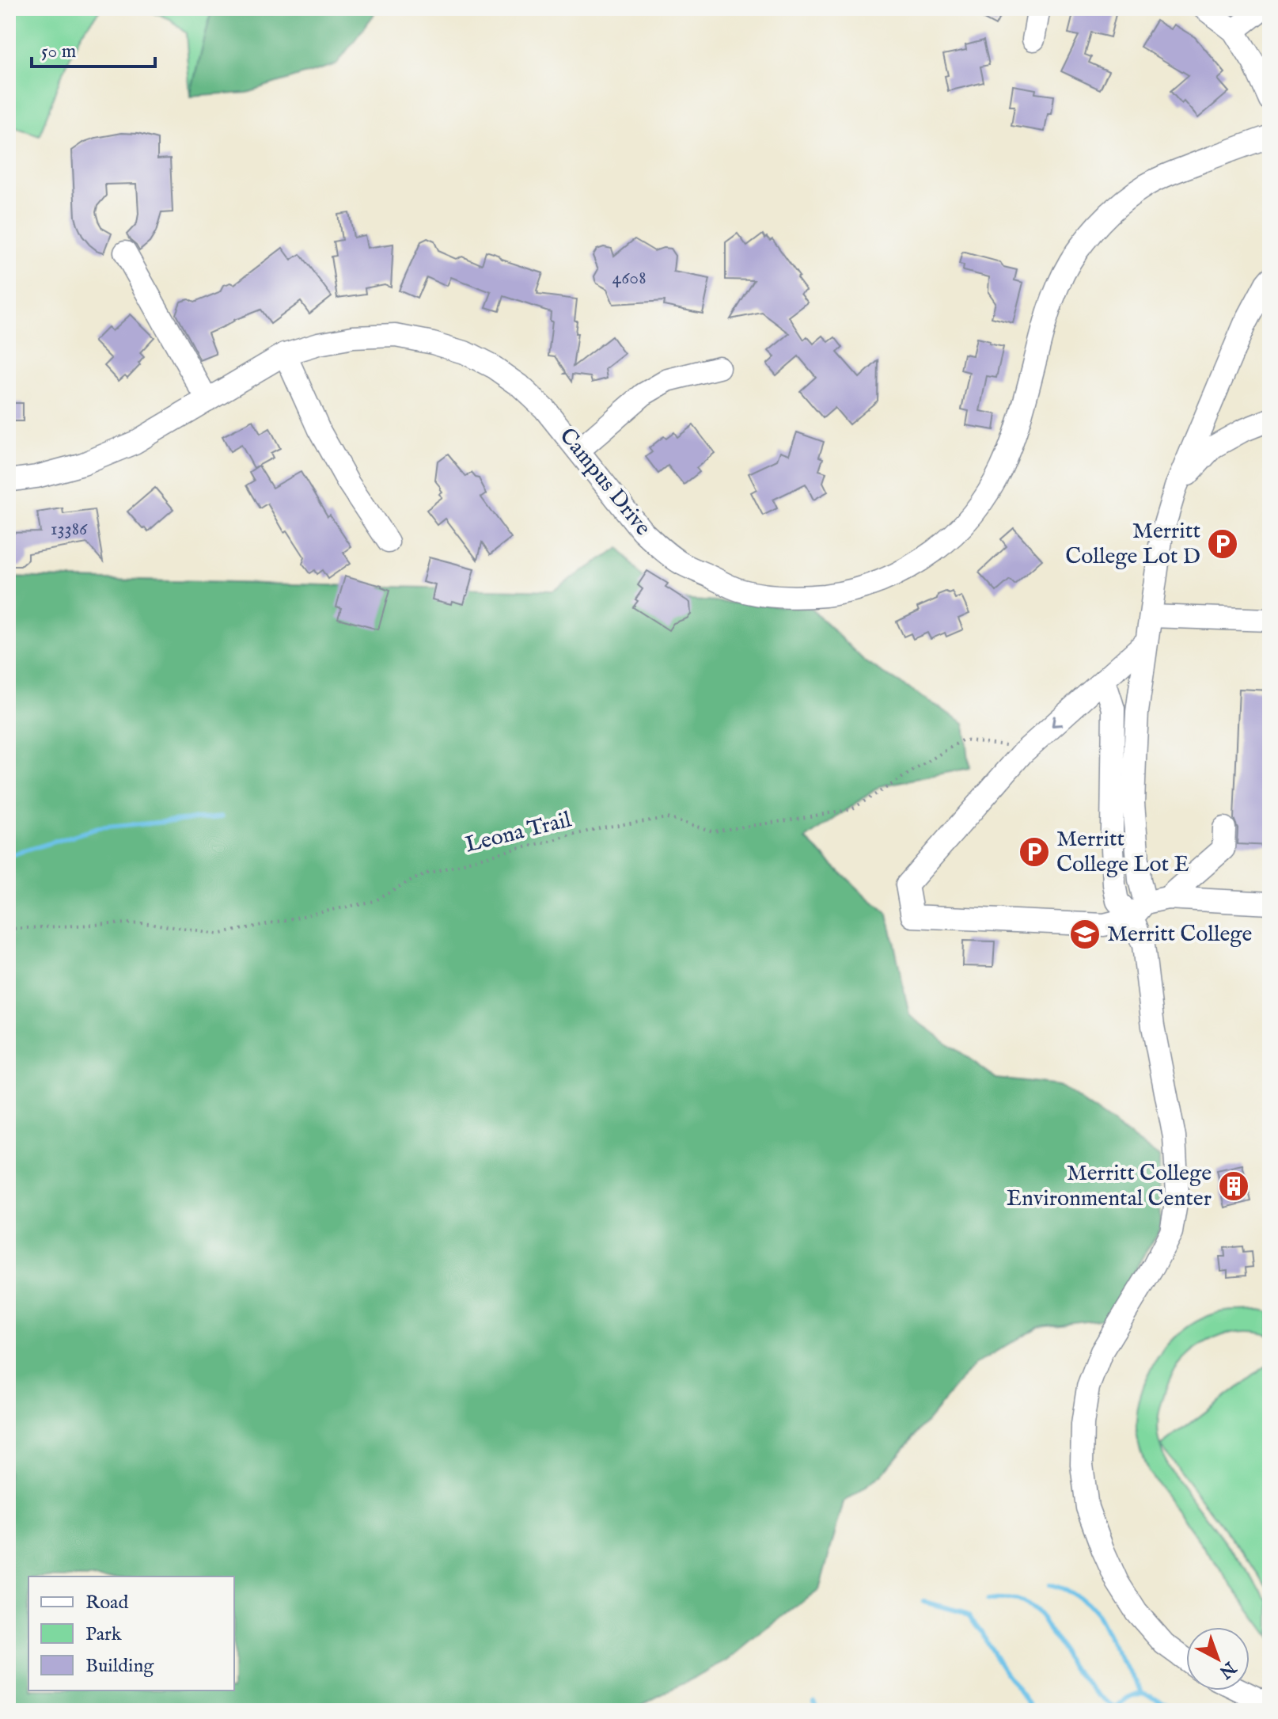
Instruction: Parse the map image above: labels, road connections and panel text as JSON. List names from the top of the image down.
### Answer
{
  "streets": {
    "street": ["Campus Drive"],
    "path": ["Leona Trail"]
  },
  "places": {
    "parking": ["Merritt College Lot D", "Merritt College Lot E"],
    "school or university": ["Merritt College"],
    "building": ["Merritt College Environmental Center"]
  },
  "house_numbers": ["4608", "13386"],
  "legend": ["Road", "Park", "Building"],
  "scale_bar": "50 m",
  "north": "bottom right"
}
